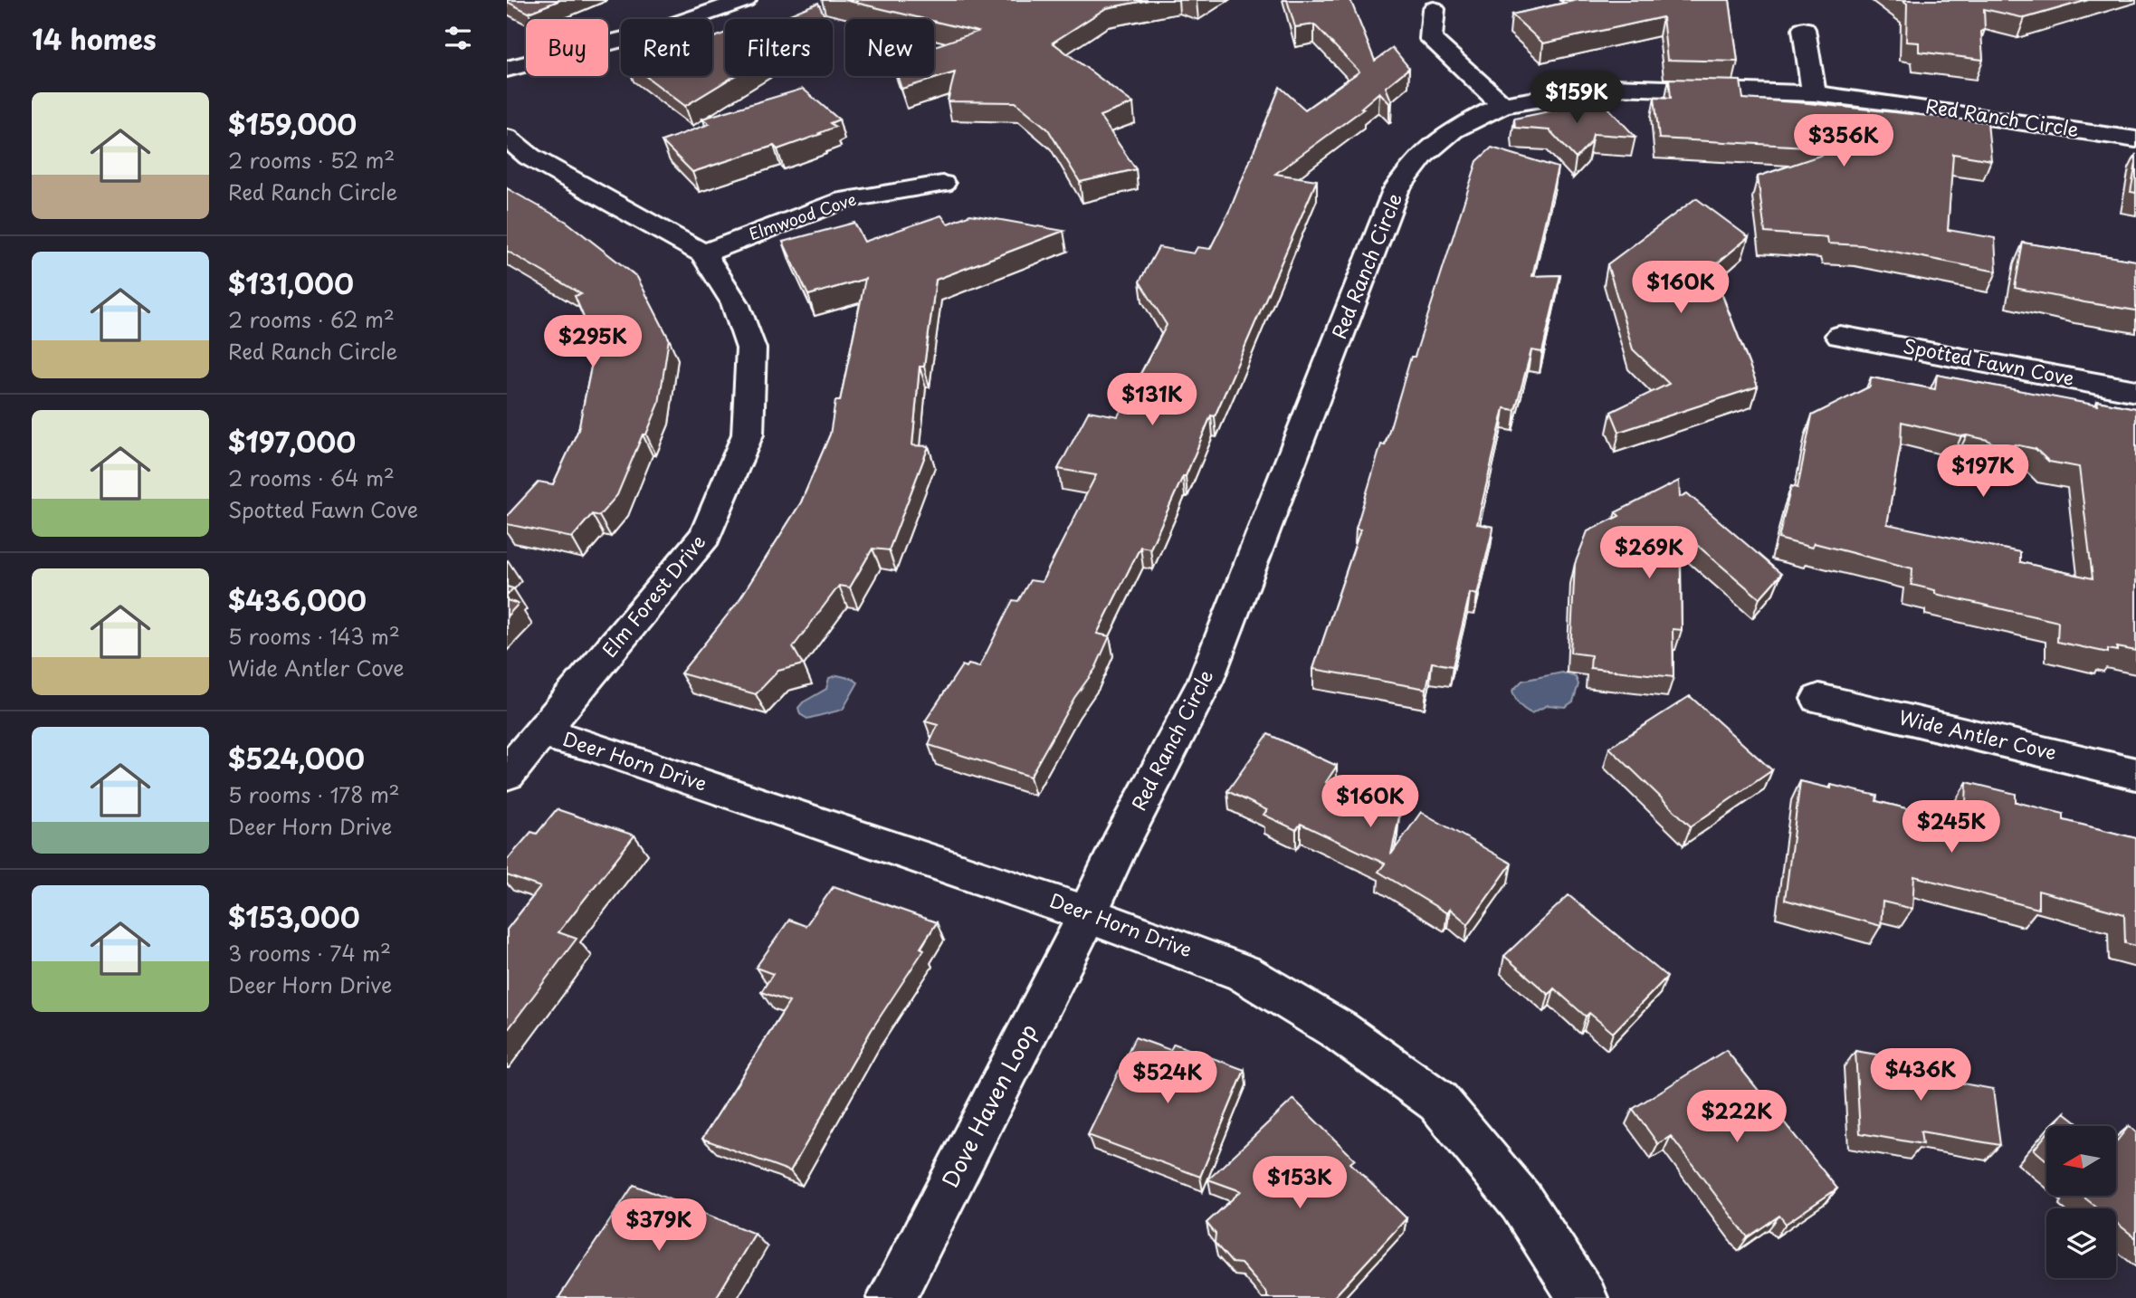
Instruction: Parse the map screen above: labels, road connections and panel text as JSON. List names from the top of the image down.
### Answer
{
  "streets": {
    "street": [
      "Red Ranch Circle",
      "Elmwood Cove",
      "Spotted Fawn Cove",
      "Elm Forest Drive",
      "Wide Antler Cove",
      "Deer Horn Drive",
      "Dove Haven Loop"
    ]
  },
  "crossings": [
    ["Red Ranch Circle", "Deer Horn Drive"],
    ["Red Ranch Circle", "Dove Haven Loop"],
    ["Elmwood Cove", "Elm Forest Drive"],
    ["Elm Forest Drive", "Deer Horn Drive"],
    ["Deer Horn Drive", "Dove Haven Loop"]
  ],
  "north": "left",
  "page": {
    "heading": "14 homes",
    "chip": [
      "Buy",
      "Rent",
      "Filters",
      "New"
    ],
    "price": [
      "$159K",
      "$356K",
      "$160K",
      "$295K",
      "$131K",
      "$197K",
      "$269K",
      "$160K",
      "$245K",
      "$436K",
      "$524K",
      "$222K",
      "$153K",
      "$379K"
    ],
    "list": [
      {
        "name": "$159,000",
        "note": "2 rooms · 52 m² · Red Ranch Circle"
      },
      {
        "name": "$131,000",
        "note": "2 rooms · 62 m² · Red Ranch Circle"
      },
      {
        "name": "$197,000",
        "note": "2 rooms · 64 m² · Spotted Fawn Cove"
      },
      {
        "name": "$436,000",
        "note": "5 rooms · 143 m² · Wide Antler Cove"
      },
      {
        "name": "$524,000",
        "note": "5 rooms · 178 m² · Deer Horn Drive"
      },
      {
        "name": "$153,000",
        "note": "3 rooms · 74 m² · Deer Horn Drive"
      }
    ]
  }
}
